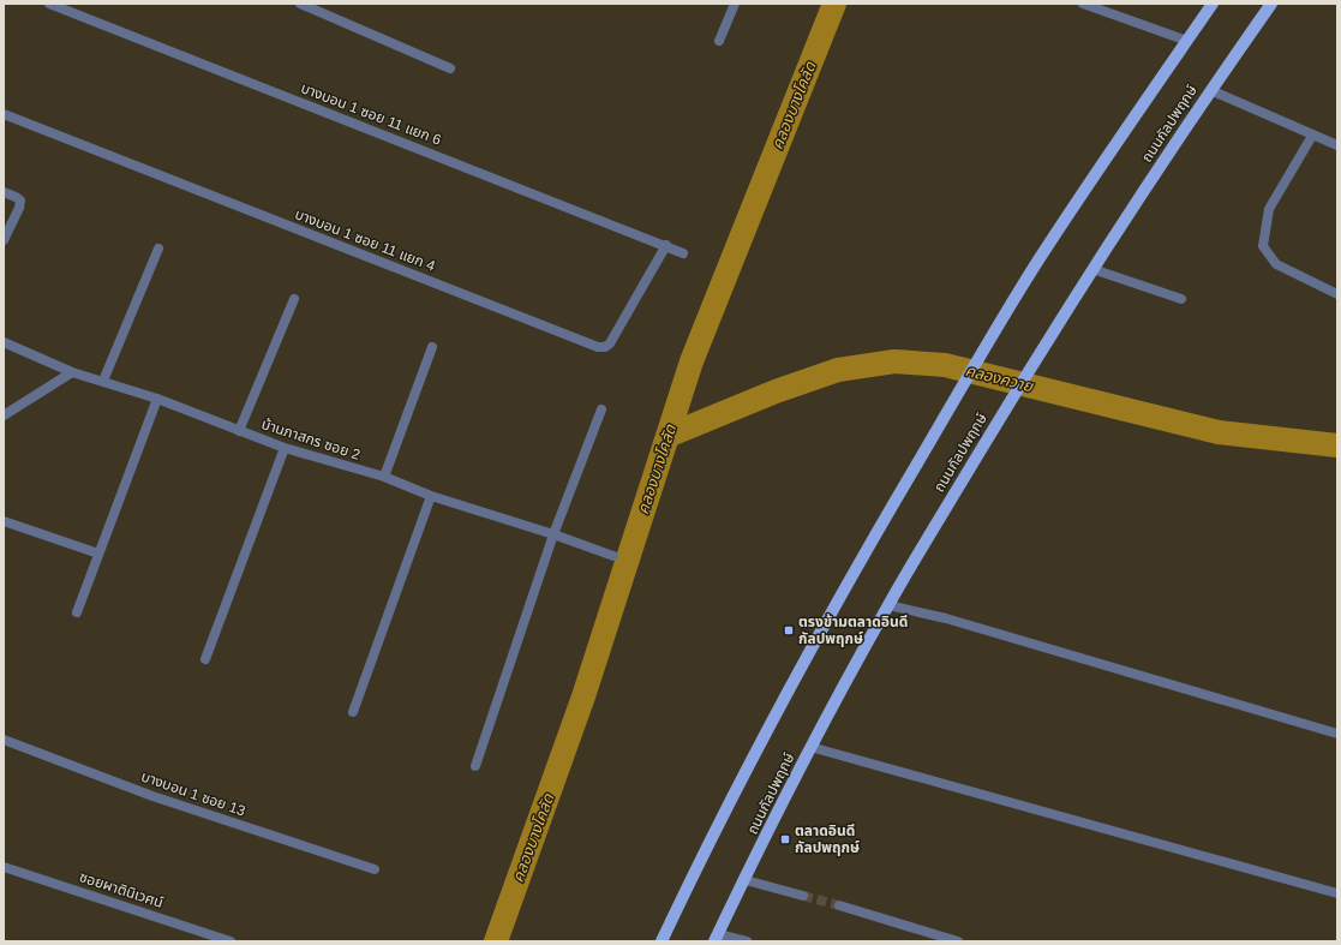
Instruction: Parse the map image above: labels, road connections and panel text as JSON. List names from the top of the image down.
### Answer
{
  "streets": {
    "main road": ["ถนนกัลปพฤกษ์"],
    "street": [
      "บางบอน 1 ซอย 11 แยก 6",
      "บางบอน 1 ซอย 11 แยก 4",
      "บ้านภาสกร ซอย 2",
      "บางบอน 1 ซอย 13",
      "ซอยผาตินิเวศน์"
    ]
  },
  "crossings": [
    ["บางบอน 1 ซอย 11 แยก 6", "บางบอน 1 ซอย 11 แยก 4"]
  ],
  "water": ["คลองบางโคลัด", "คลองควาย"],
  "places": {
    "transit": ["ตรงข้ามตลาดอินดี กัลปพฤกษ์", "ตลาดอินดี กัลปพฤกษ์"]
  }
}
